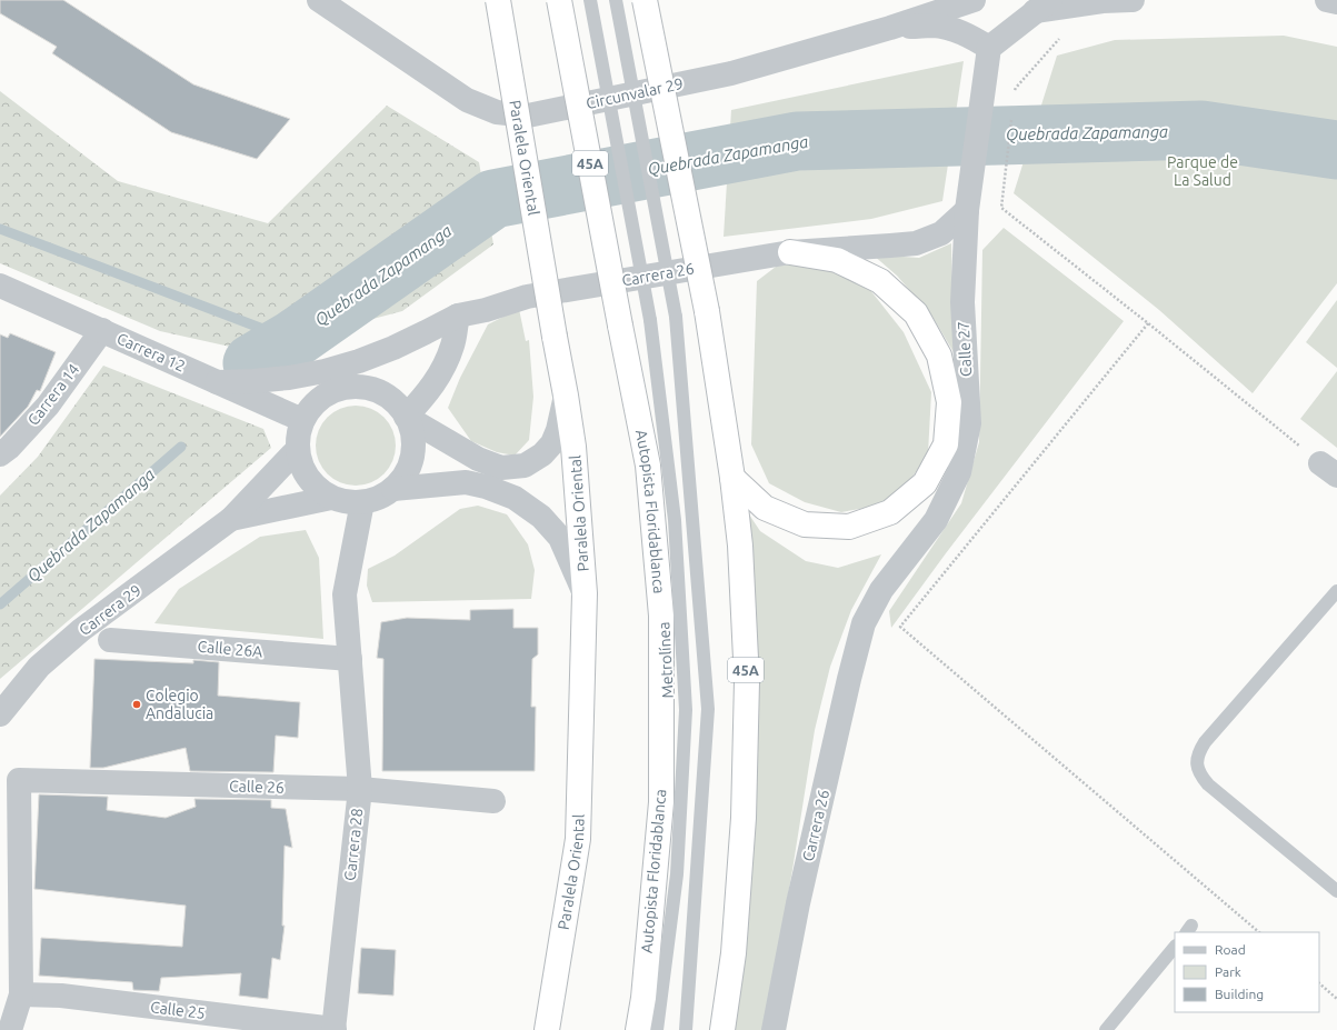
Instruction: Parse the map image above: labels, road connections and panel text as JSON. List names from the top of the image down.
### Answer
{
  "streets": {
    "highway": ["Paralela Oriental", "45A", "Autopista Floridablanca"],
    "street": [
      "Circunvalar 29",
      "Carrera 26",
      "Calle 27",
      "Carrera 12",
      "Carrera 14",
      "Carrera 29",
      "Calle 26A",
      "Calle 26",
      "Carrera 28",
      "Calle 25"
    ],
    "lane": ["Metrolínea"]
  },
  "crossings": [
    ["Carrera 26", "Calle 27"],
    ["Carrera 26", "Carrera 12"],
    ["Carrera 12", "Carrera 14"],
    ["Carrera 12", "Carrera 29"],
    ["Carrera 12", "Carrera 28"],
    ["Carrera 29", "Carrera 28"],
    ["Calle 26A", "Carrera 28"],
    ["Calle 26", "Carrera 28"],
    ["Calle 26", "Calle 25"],
    ["Carrera 28", "Calle 25"]
  ],
  "water": ["Quebrada Zapamanga"],
  "parks": ["Parque de La Salud"],
  "places": ["Colegio Andalucia"],
  "legend": ["Road", "Park", "Building"]
}
